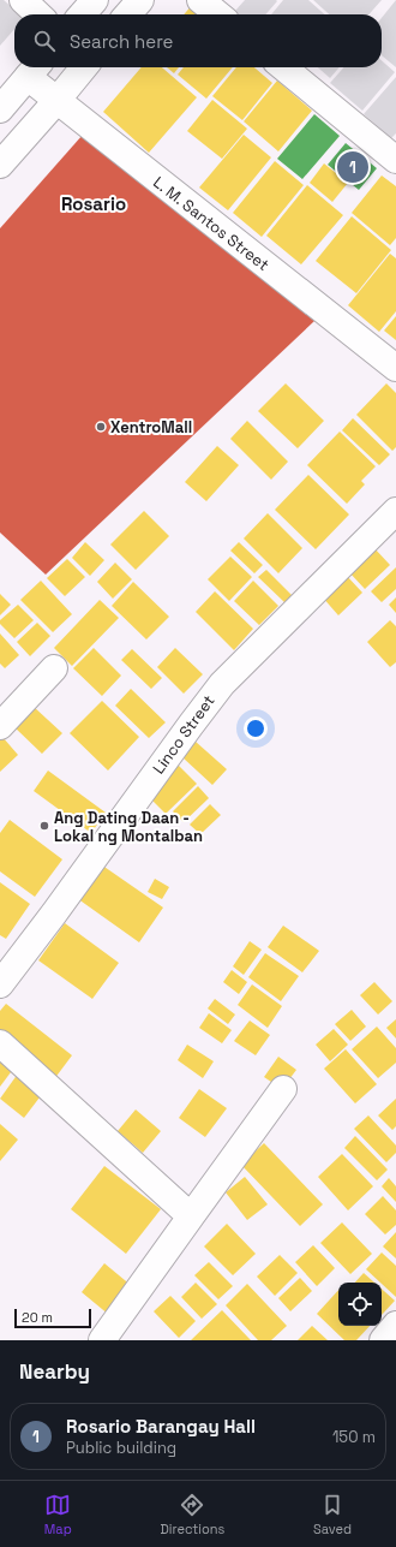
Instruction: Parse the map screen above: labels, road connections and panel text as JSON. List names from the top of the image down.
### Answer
{
  "streets": {
    "street": ["L. M. Santos Street", "Linco Street"]
  },
  "districts": ["Rosario"],
  "places": ["XentroMall", "Ang Dating Daan - Lokal ng Montalban"],
  "scale_bar": "20 m",
  "page": {
    "search": "Search here",
    "pins": "1",
    "scale": "20 m",
    "heading": "Nearby",
    "list": [
      {
        "mark": "1",
        "name": "Rosario Barangay Hall",
        "note": "Public building",
        "value": "150 m"
      }
    ],
    "nav": ["Map", "Directions", "Saved"]
  }
}
